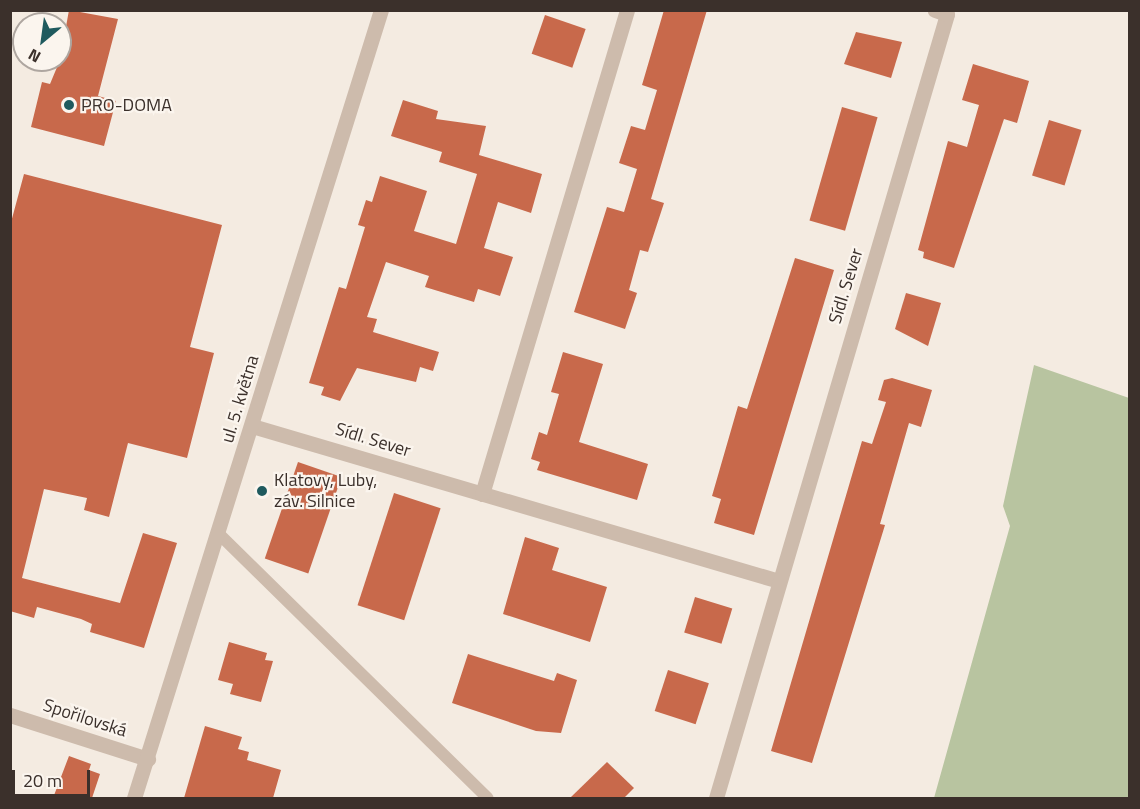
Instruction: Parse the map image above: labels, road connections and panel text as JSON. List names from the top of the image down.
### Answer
{
  "streets": {
    "street": ["Sídl. Sever", "ul. 5. května", "Spořilovská"]
  },
  "crossings": [
    ["Sídl. Sever", "ul. 5. května"],
    ["ul. 5. května", "Spořilovská"]
  ],
  "places": ["PRO-DOMA", "Klatovy, Luby, záv. Silnice"],
  "scale_bar": "20 m",
  "north": "bottom left"
}
